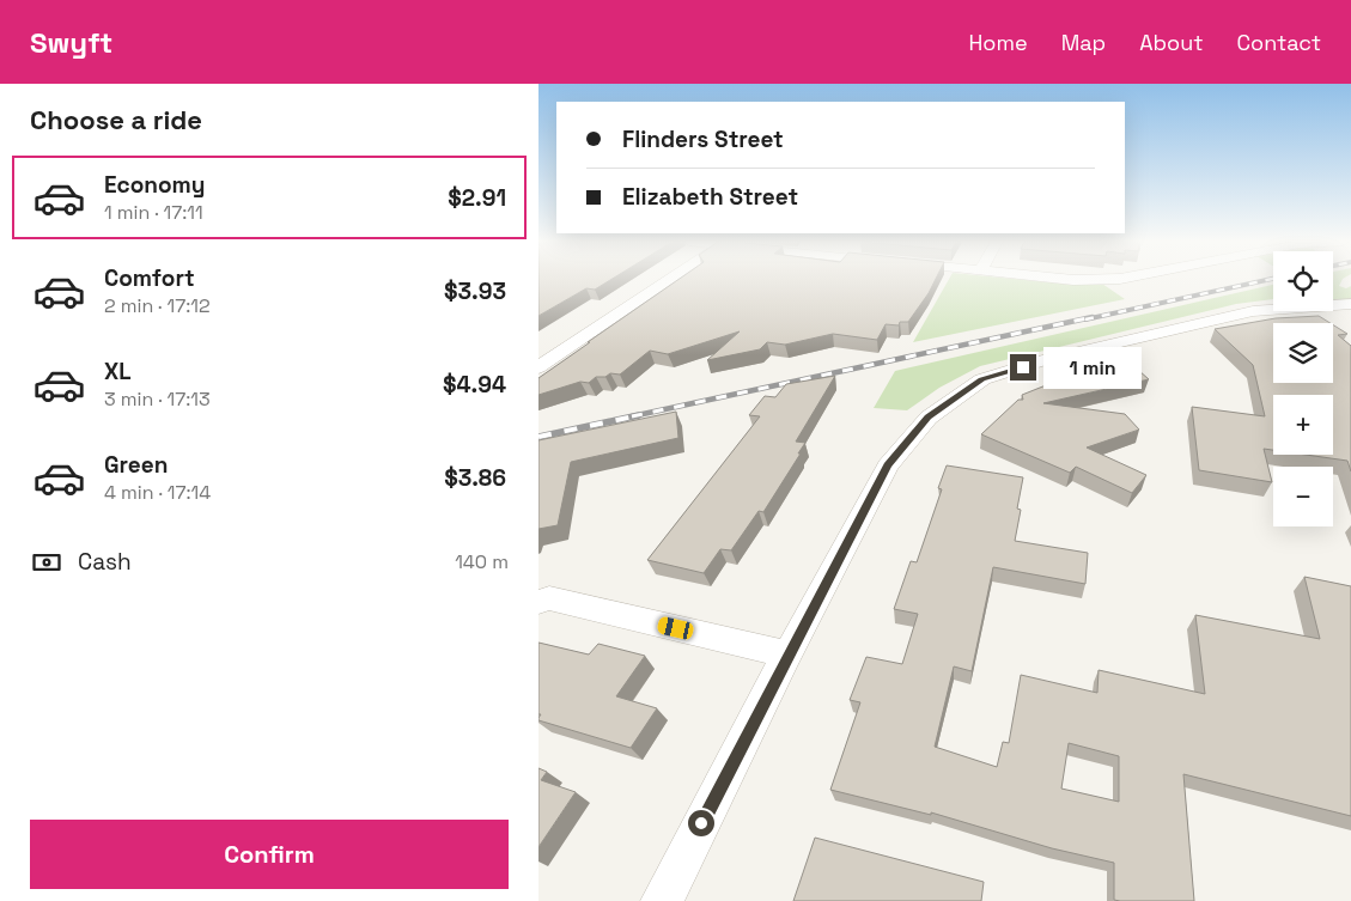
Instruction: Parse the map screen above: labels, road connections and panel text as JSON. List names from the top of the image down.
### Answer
{
  "page": {
    "header": "Swyft",
    "nav": [
      "Home",
      "Map",
      "About",
      "Contact"
    ],
    "heading": "Choose a ride",
    "banner": ["Flinders Street", "Elizabeth Street"],
    "list": [
      {
        "name": "Economy",
        "note": "1 min · 17:11",
        "value": "$2.91"
      },
      {
        "name": "Comfort",
        "note": "2 min · 17:12",
        "value": "$3.93"
      },
      {
        "name": "XL",
        "note": "3 min · 17:13",
        "value": "$4.94"
      },
      {
        "name": "Green",
        "note": "4 min · 17:14",
        "value": "$3.86"
      }
    ],
    "map_buttons": ["+", "−"],
    "bubble": "1 min",
    "pay": ["Cash", "140 m"],
    "buttons": "Confirm"
  }
}
